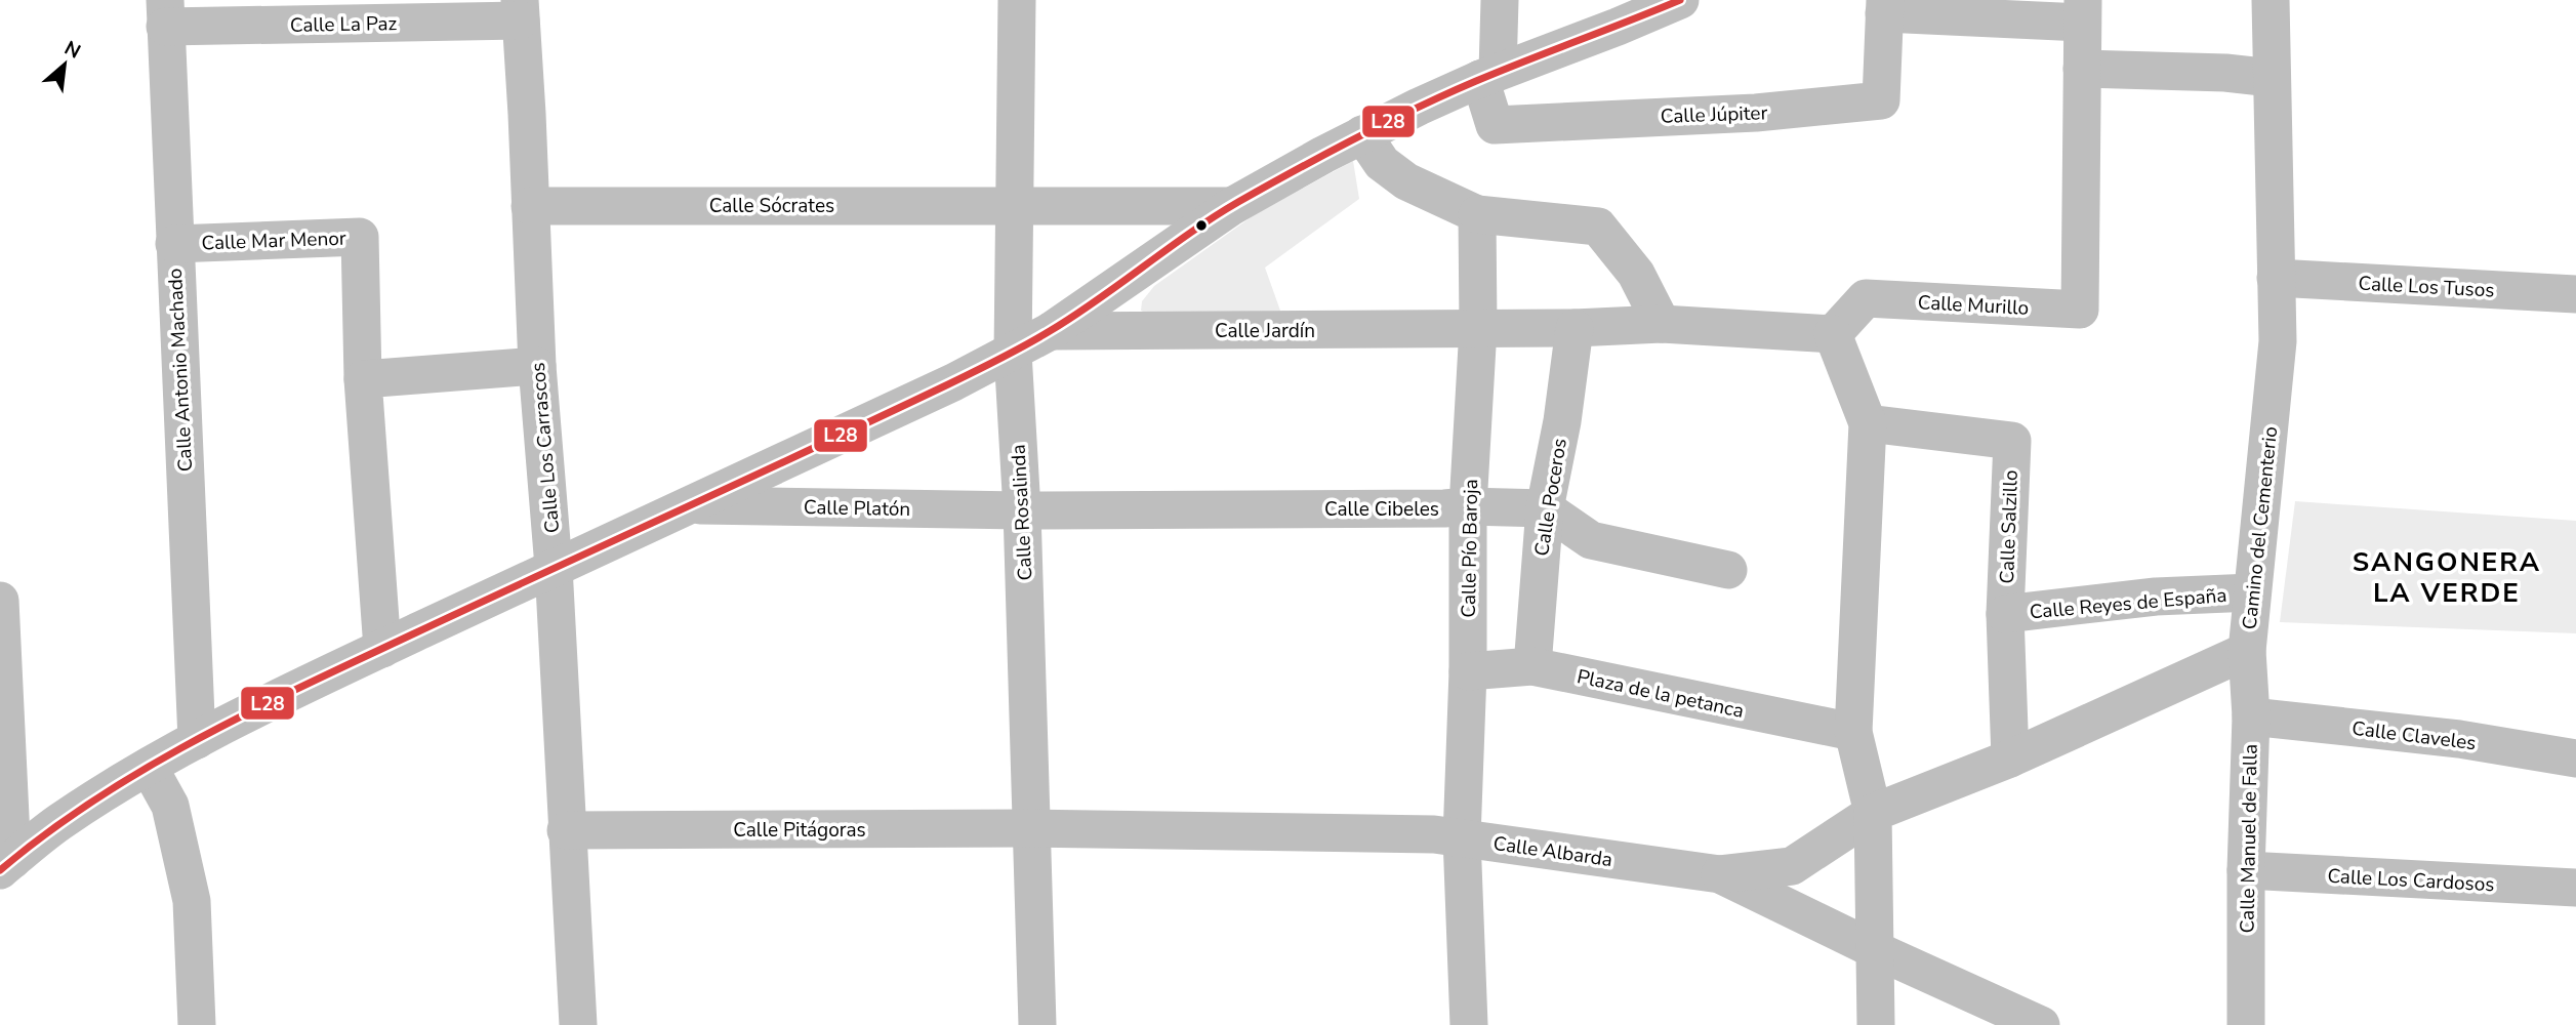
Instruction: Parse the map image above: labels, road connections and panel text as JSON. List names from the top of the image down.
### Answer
{
  "streets": {
    "street": [
      "Calle La Paz",
      "Calle Júpiter",
      "Calle Sócrates",
      "Calle Mar Menor",
      "Calle Los Tusos",
      "Calle Murillo",
      "Calle Jardín",
      "Calle Antonio Machado",
      "Calle Los Carrascos",
      "Calle Poceros",
      "Calle Platón",
      "Calle Cibeles",
      "Calle Rosalinda",
      "Calle Salzillo",
      "Camino del Cementerio",
      "Calle Pío Baroja",
      "Calle Reyes de España",
      "Plaza de la petanca",
      "Calle Claveles",
      "Calle Pitágoras",
      "Calle Manuel de Falla",
      "Calle Albarda",
      "Calle Los Cardosos"
    ]
  },
  "crossings": [
    ["Calle La Paz", "Calle Antonio Machado"],
    ["Calle La Paz", "Calle Los Carrascos"],
    ["Calle Sócrates", "Calle Los Carrascos"],
    ["Calle Sócrates", "Calle Rosalinda"],
    ["Calle Mar Menor", "Calle Antonio Machado"],
    ["Calle Los Tusos", "Camino del Cementerio"],
    ["Calle Jardín", "Calle Poceros"],
    ["Calle Jardín", "Calle Pío Baroja"],
    ["Calle Los Carrascos", "Calle Pitágoras"],
    ["Calle Poceros", "Calle Cibeles"],
    ["Calle Poceros", "Plaza de la petanca"],
    ["Calle Platón", "Calle Cibeles"],
    ["Calle Platón", "Calle Rosalinda"],
    ["Calle Cibeles", "Calle Rosalinda"],
    ["Calle Cibeles", "Calle Pío Baroja"],
    ["Calle Rosalinda", "Calle Pitágoras"],
    ["Calle Rosalinda", "Calle Albarda"],
    ["Calle Salzillo", "Camino del Cementerio"],
    ["Calle Salzillo", "Calle Reyes de España"],
    ["Camino del Cementerio", "Calle Reyes de España"],
    ["Camino del Cementerio", "Calle Manuel de Falla"],
    ["Camino del Cementerio", "Calle Albarda"],
    ["Calle Pío Baroja", "Plaza de la petanca"],
    ["Calle Pío Baroja", "Calle Albarda"],
    ["Calle Claveles", "Calle Manuel de Falla"],
    ["Calle Pitágoras", "Calle Albarda"],
    ["Calle Manuel de Falla", "Calle Los Cardosos"]
  ],
  "districts": ["SANGONERA LA VERDE"],
  "lines": ["transit line L28"],
  "north": "top right"
}
